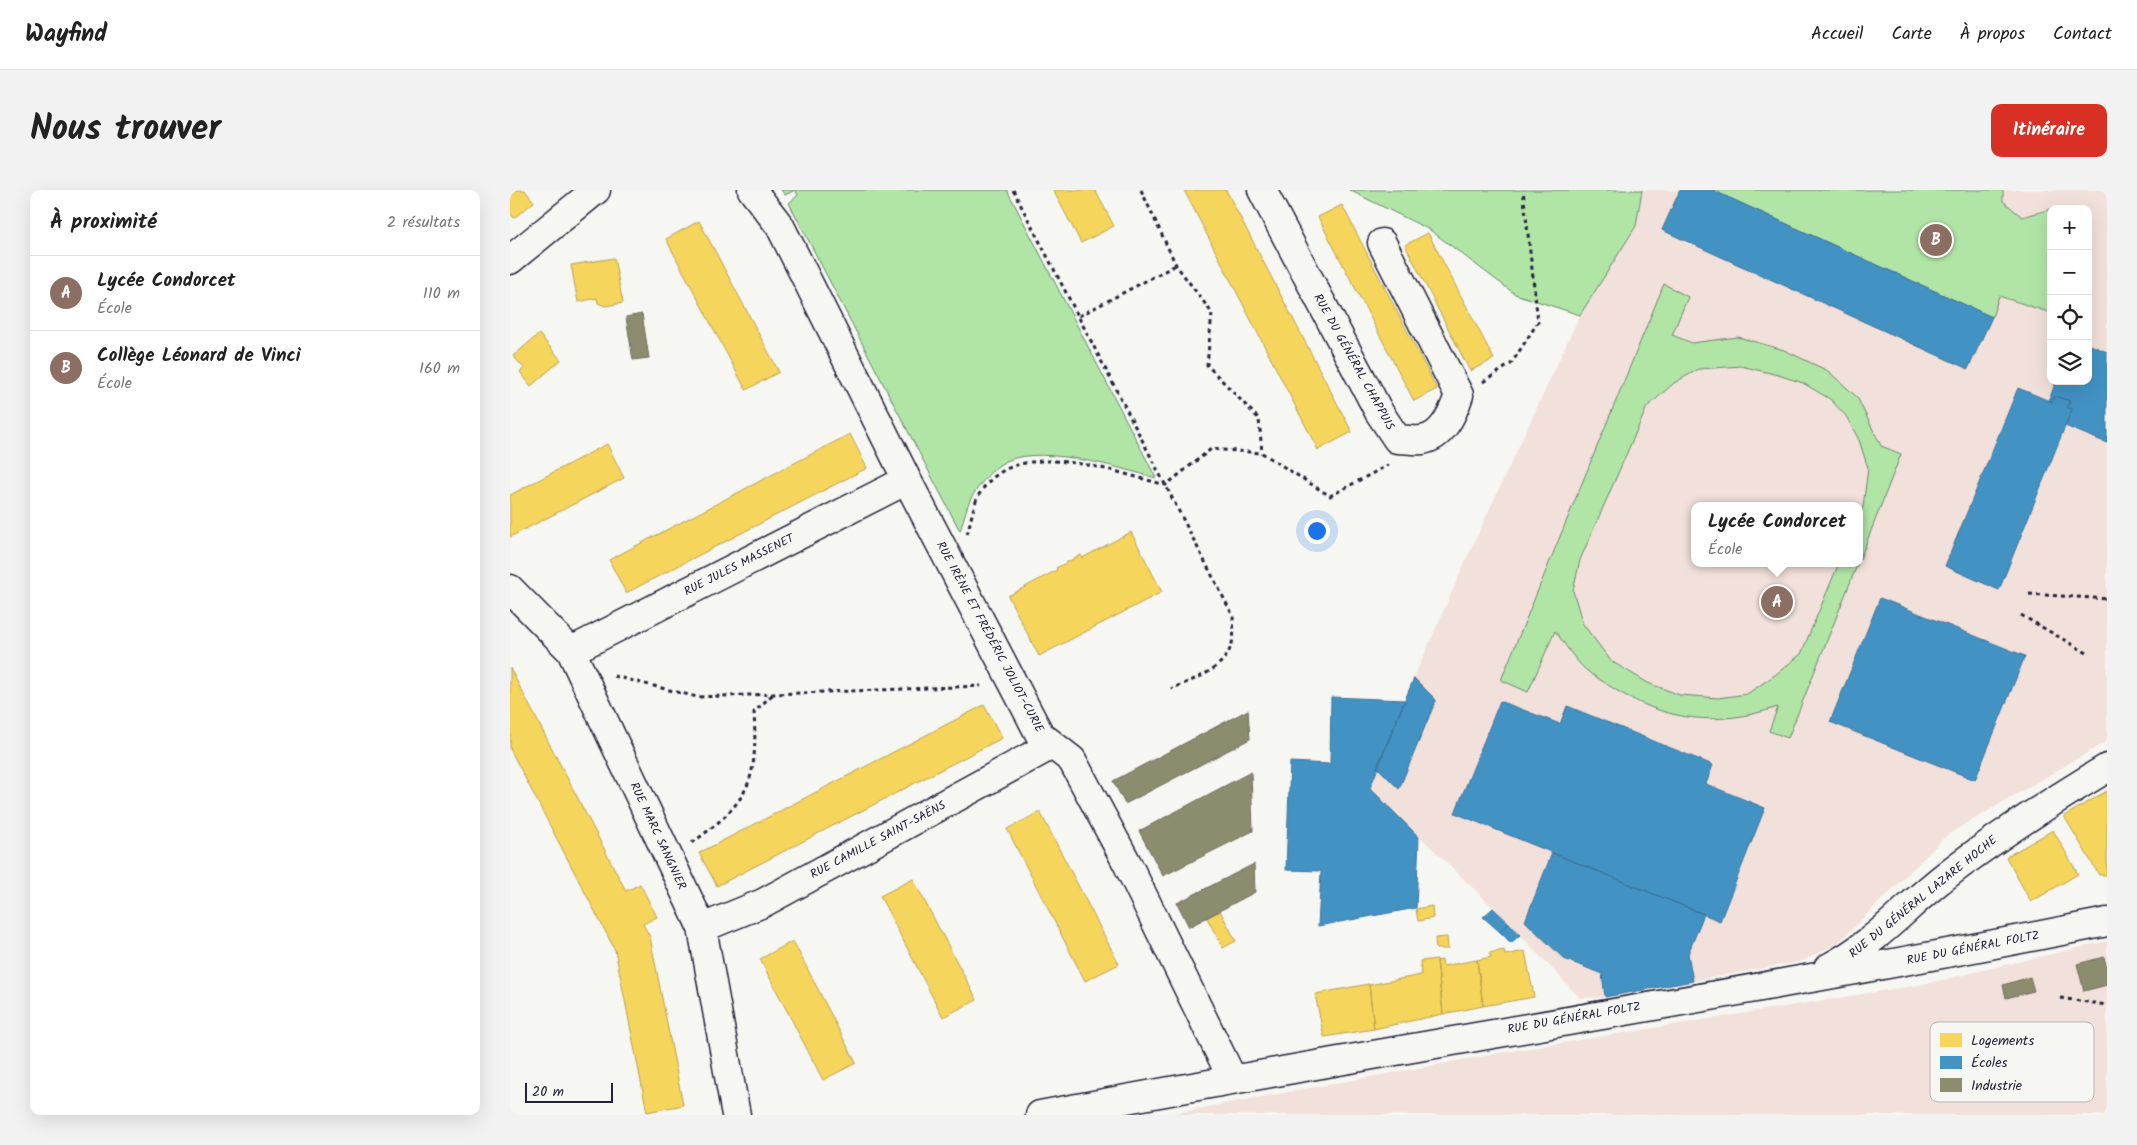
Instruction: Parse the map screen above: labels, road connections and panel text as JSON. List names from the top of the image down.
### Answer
{
  "streets": {
    "street": [
      "RUE DU GÉNÉRAL CHAPPUIS",
      "RUE JULES MASSENET",
      "RUE IRÈNE ET FRÉDÉRIC JOLIOT-CURIE",
      "RUE MARC SANGNIER",
      "RUE CAMILLE SAINT-SAËNS",
      "RUE DU GÉNÉRAL LAZARE HOCHE",
      "RUE DU GÉNÉRAL FOLTZ"
    ]
  },
  "crossings": [
    ["RUE JULES MASSENET", "RUE IRÈNE ET FRÉDÉRIC JOLIOT-CURIE"],
    ["RUE JULES MASSENET", "RUE MARC SANGNIER"],
    ["RUE IRÈNE ET FRÉDÉRIC JOLIOT-CURIE", "RUE CAMILLE SAINT-SAËNS"],
    ["RUE IRÈNE ET FRÉDÉRIC JOLIOT-CURIE", "RUE DU GÉNÉRAL FOLTZ"],
    ["RUE MARC SANGNIER", "RUE CAMILLE SAINT-SAËNS"],
    ["RUE DU GÉNÉRAL LAZARE HOCHE", "RUE DU GÉNÉRAL FOLTZ"]
  ],
  "legend": ["Logements", "Écoles", "Industrie"],
  "scale_bar": "20 m",
  "page": {
    "header": "Wayfind",
    "nav": [
      "Accueil",
      "Carte",
      "À propos",
      "Contact"
    ],
    "title": "Nous trouver",
    "buttons": "Itinéraire",
    "heading": ["À proximité", "2 résultats"],
    "map_buttons": ["+", "−"],
    "pins": ["B", "A"],
    "list": [
      {
        "mark": "A",
        "name": "Lycée Condorcet",
        "note": "École",
        "value": "110 m"
      },
      {
        "mark": "B",
        "name": "Collège Léonard de Vinci",
        "note": "École",
        "value": "160 m"
      }
    ],
    "popup": ["Lycée Condorcet", "École"],
    "scale": "20 m"
  }
}
